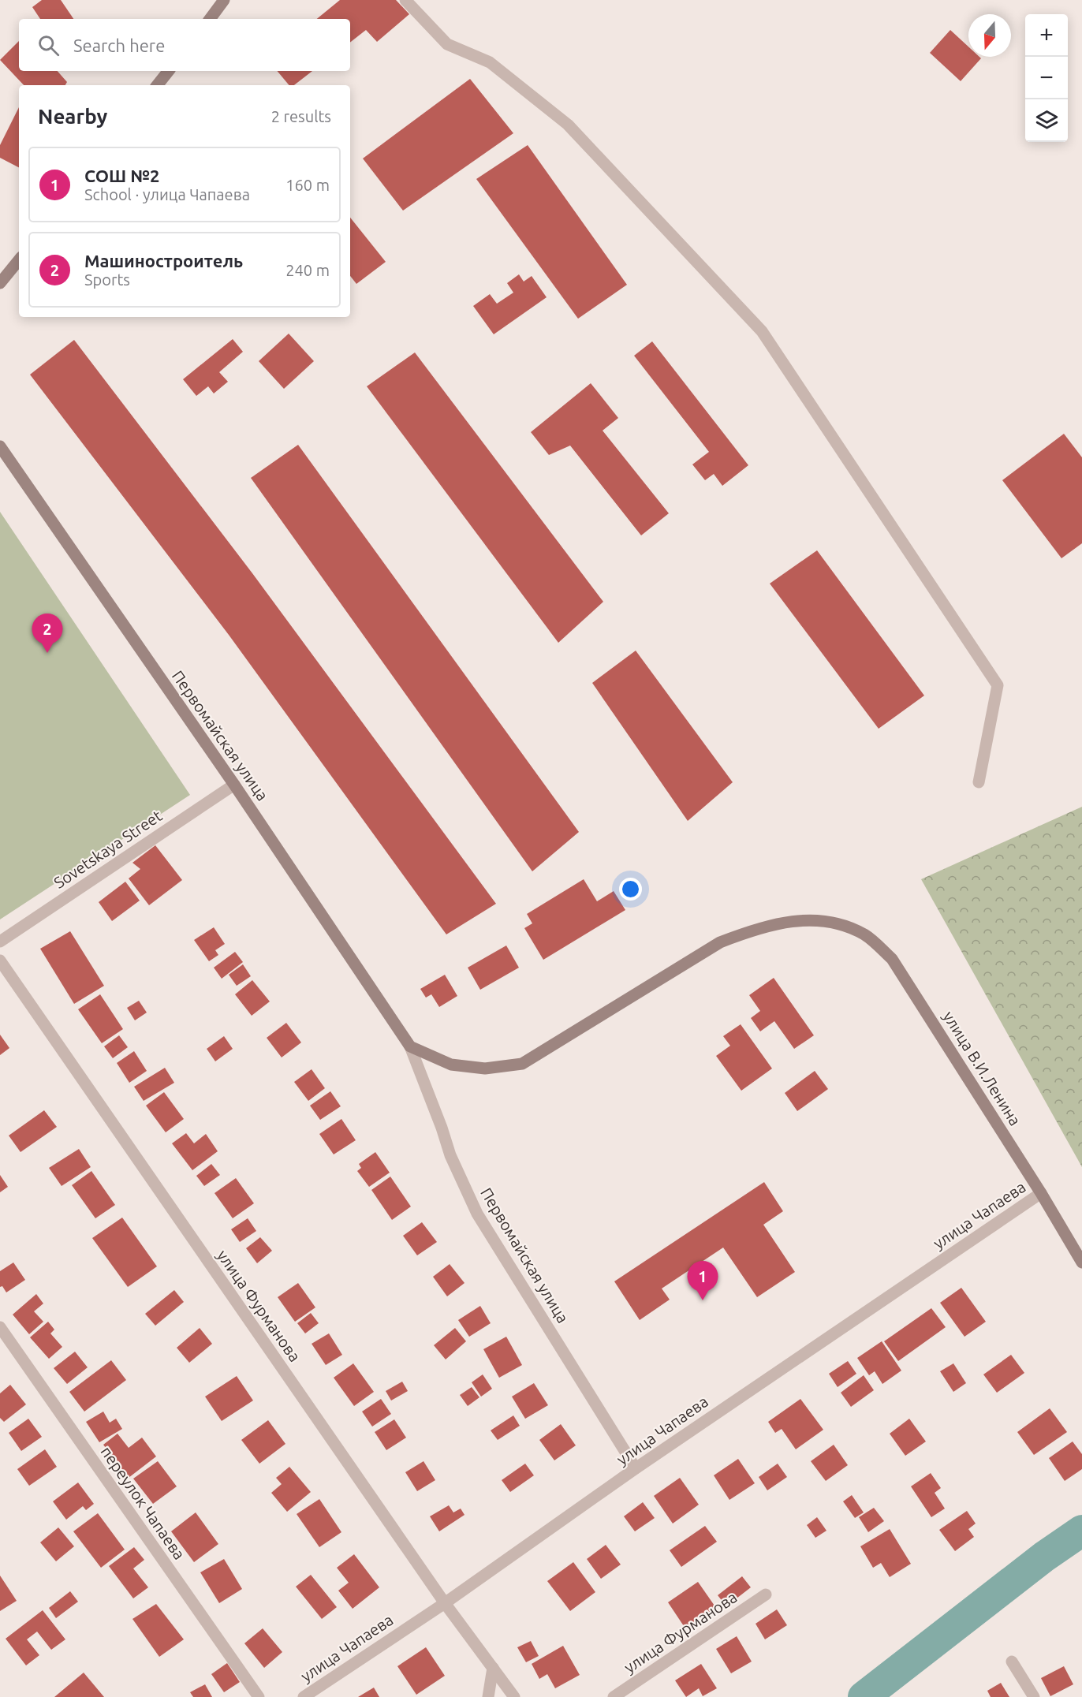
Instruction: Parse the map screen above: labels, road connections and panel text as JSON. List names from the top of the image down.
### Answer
{
  "streets": {
    "main road": ["Первомайская улица", "улица В.И.Ленина"],
    "street": [
      "Sovetskaya Street",
      "улица Чапаева",
      "улица Фурманова",
      "переулок Чапаева"
    ]
  },
  "crossings": [
    ["Первомайская улица", "Sovetskaya Street"],
    ["Первомайская улица", "улица В.И.Ленина"],
    ["Первомайская улица", "улица Чапаева"],
    ["улица В.И.Ленина", "улица Чапаева"],
    ["улица Чапаева", "улица Фурманова"]
  ],
  "north": "bottom",
  "page": {
    "map_buttons": ["+", "−"],
    "search": "Search here",
    "heading": ["Nearby", "2 results"],
    "list": [
      {
        "mark": "1",
        "name": "СОШ №2",
        "note": "School · улица Чапаева",
        "value": "160 m"
      },
      {
        "mark": "2",
        "name": "Машиностроитель",
        "note": "Sports",
        "value": "240 m"
      }
    ],
    "pins": ["2", "1"]
  }
}
